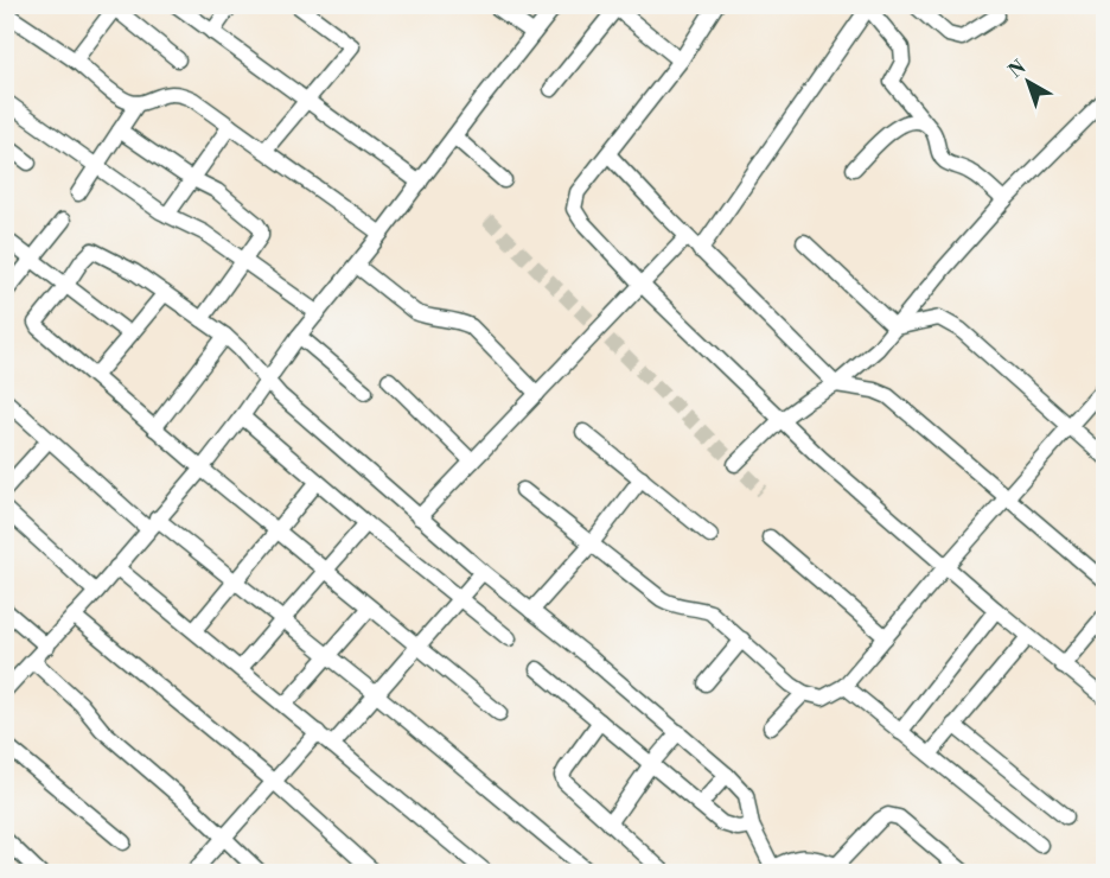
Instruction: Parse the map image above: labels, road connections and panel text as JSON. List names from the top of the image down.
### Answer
{
  "north": "top left"
}
